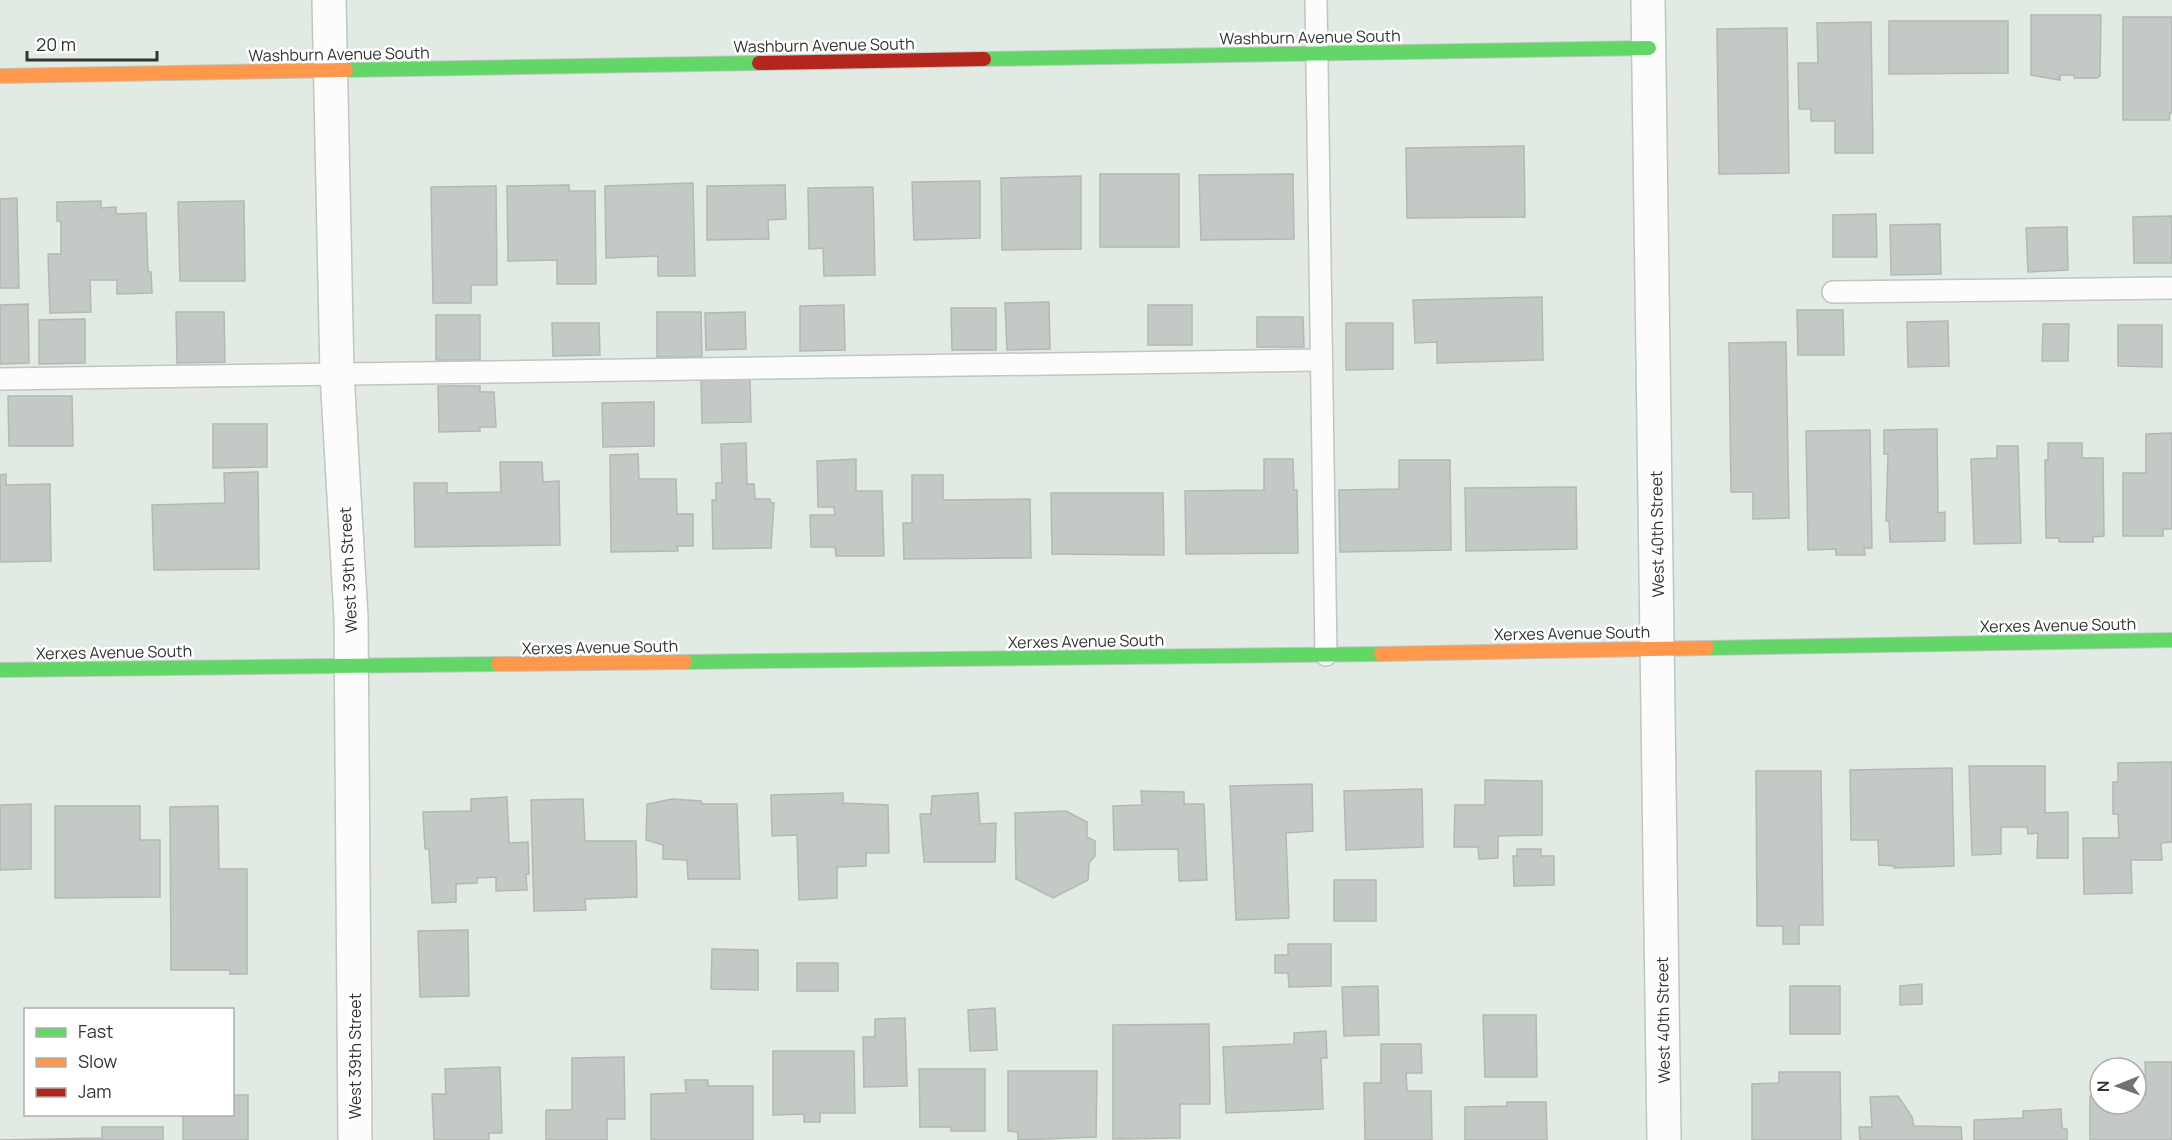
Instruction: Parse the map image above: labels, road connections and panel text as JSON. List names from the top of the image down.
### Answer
{
  "streets": {
    "street": [
      "Washburn Avenue South",
      "West 40th Street",
      "West 39th Street",
      "Xerxes Avenue South"
    ]
  },
  "crossings": [
    ["Washburn Avenue South", "West 40th Street"],
    ["Washburn Avenue South", "West 39th Street"],
    ["West 40th Street", "Xerxes Avenue South"],
    ["West 39th Street", "Xerxes Avenue South"]
  ],
  "legend": ["Fast", "Slow", "Jam"],
  "scale_bar": "20 m",
  "north": "left"
}
